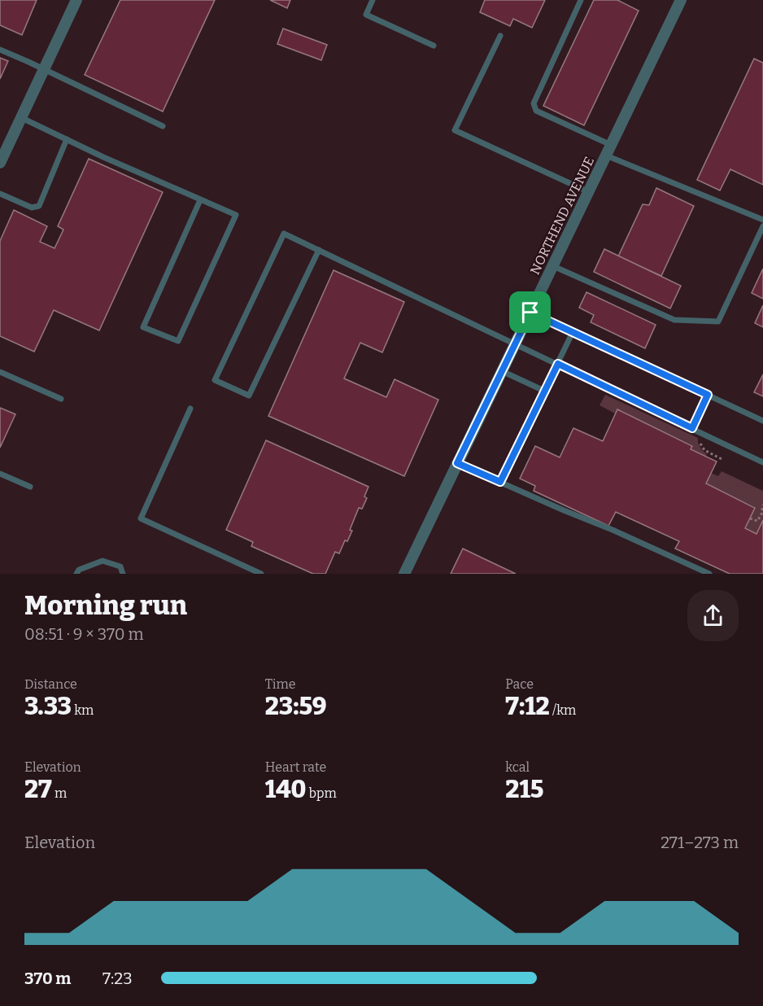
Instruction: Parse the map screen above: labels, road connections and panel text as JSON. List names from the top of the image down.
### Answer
{
  "streets": {
    "street": ["NORTHEND AVENUE"]
  },
  "page": {
    "heading": ["Morning run", "08:51 · 9 × 370 m"],
    "stats": [
      ["Distance", "3.33 km"],
      ["Time", "23:59"],
      ["Pace", "7:12 /km"],
      ["Elevation", "27 m"],
      ["Heart rate", "140 bpm"],
      ["kcal", "215"]
    ],
    "chart": ["Elevation", "271–273 m"],
    "list": [
      {
        "name": "370 m",
        "note": "7:23"
      }
    ]
  }
}
